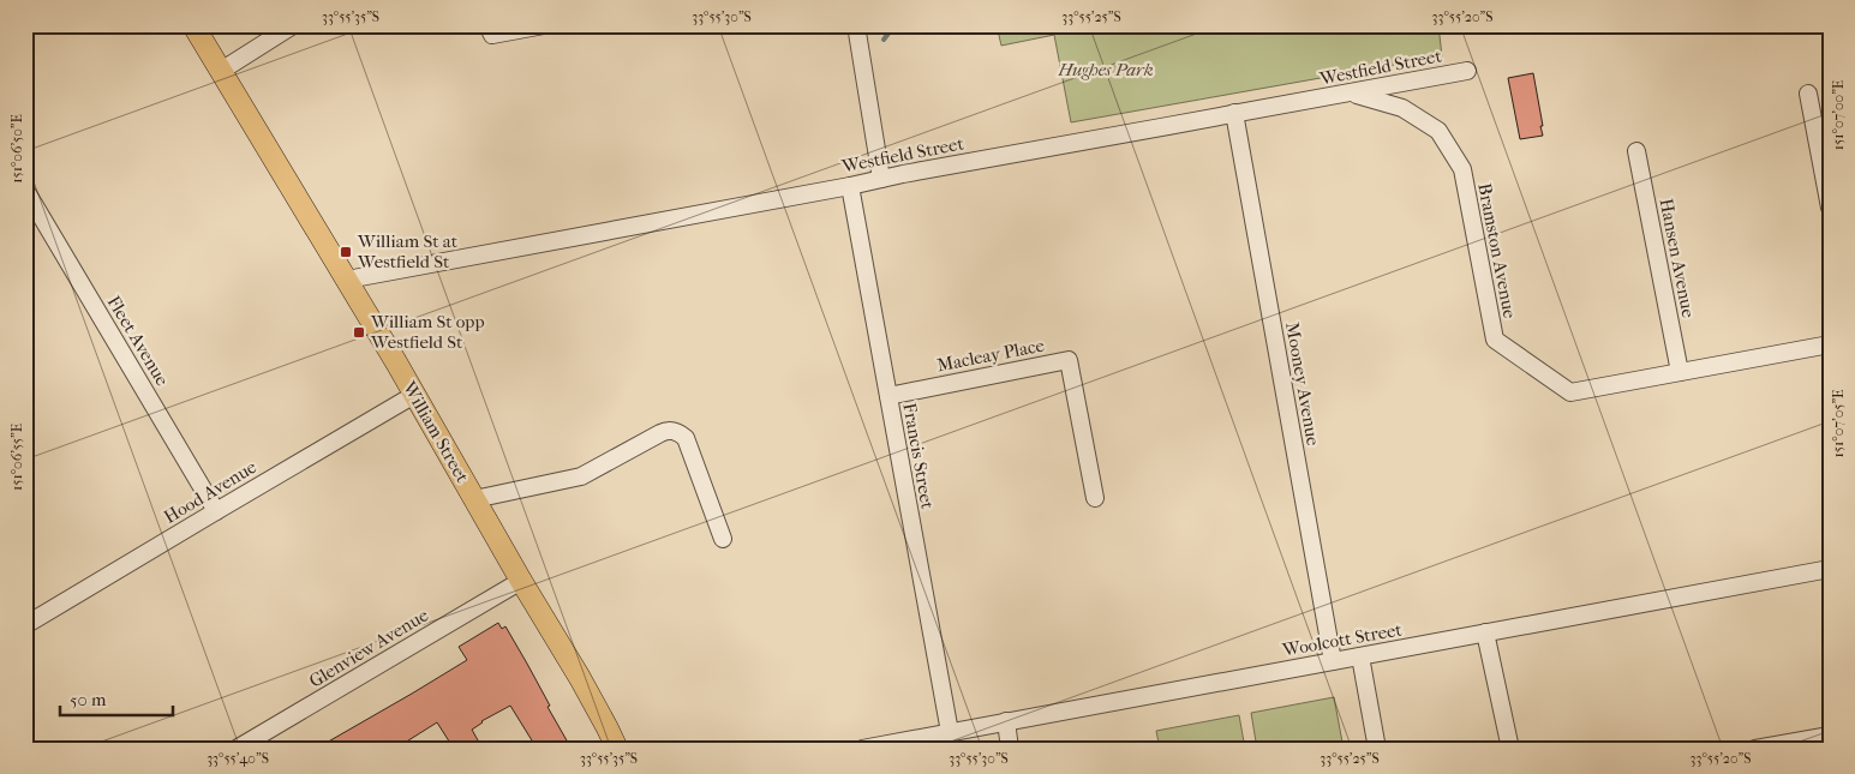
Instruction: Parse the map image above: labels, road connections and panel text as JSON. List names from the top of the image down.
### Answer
{
  "streets": {
    "main road": ["William Street"],
    "street": [
      "Westfield Street",
      "Bramston Avenue",
      "Hansen Avenue",
      "Fleet Avenue",
      "Macleay Place",
      "Mooney Avenue",
      "Francis Street",
      "Hood Avenue",
      "Woolcott Street",
      "Glenview Avenue"
    ]
  },
  "crossings": [
    ["Westfield Street", "Bramston Avenue"],
    ["Westfield Street", "Mooney Avenue"],
    ["Westfield Street", "William Street"],
    ["Westfield Street", "Francis Street"],
    ["Bramston Avenue", "Hansen Avenue"],
    ["Fleet Avenue", "Hood Avenue"],
    ["Macleay Place", "Francis Street"],
    ["Mooney Avenue", "Woolcott Street"],
    ["William Street", "Hood Avenue"],
    ["William Street", "Glenview Avenue"],
    ["Francis Street", "Woolcott Street"]
  ],
  "parks": ["Hughes Park"],
  "places": {
    "transit": ["William St at Westfield St", "William St opp Westfield St"]
  },
  "scale_bar": "50 m",
  "coordinates": [
    "33°55'35\"S",
    "33°55'30\"S",
    "33°55'25\"S",
    "33°55'20\"S",
    "151°07'00\"E",
    "151°06'50\"E",
    "151°07'05\"E",
    "151°06'55\"E",
    "33°55'40\"S"
  ]
}
